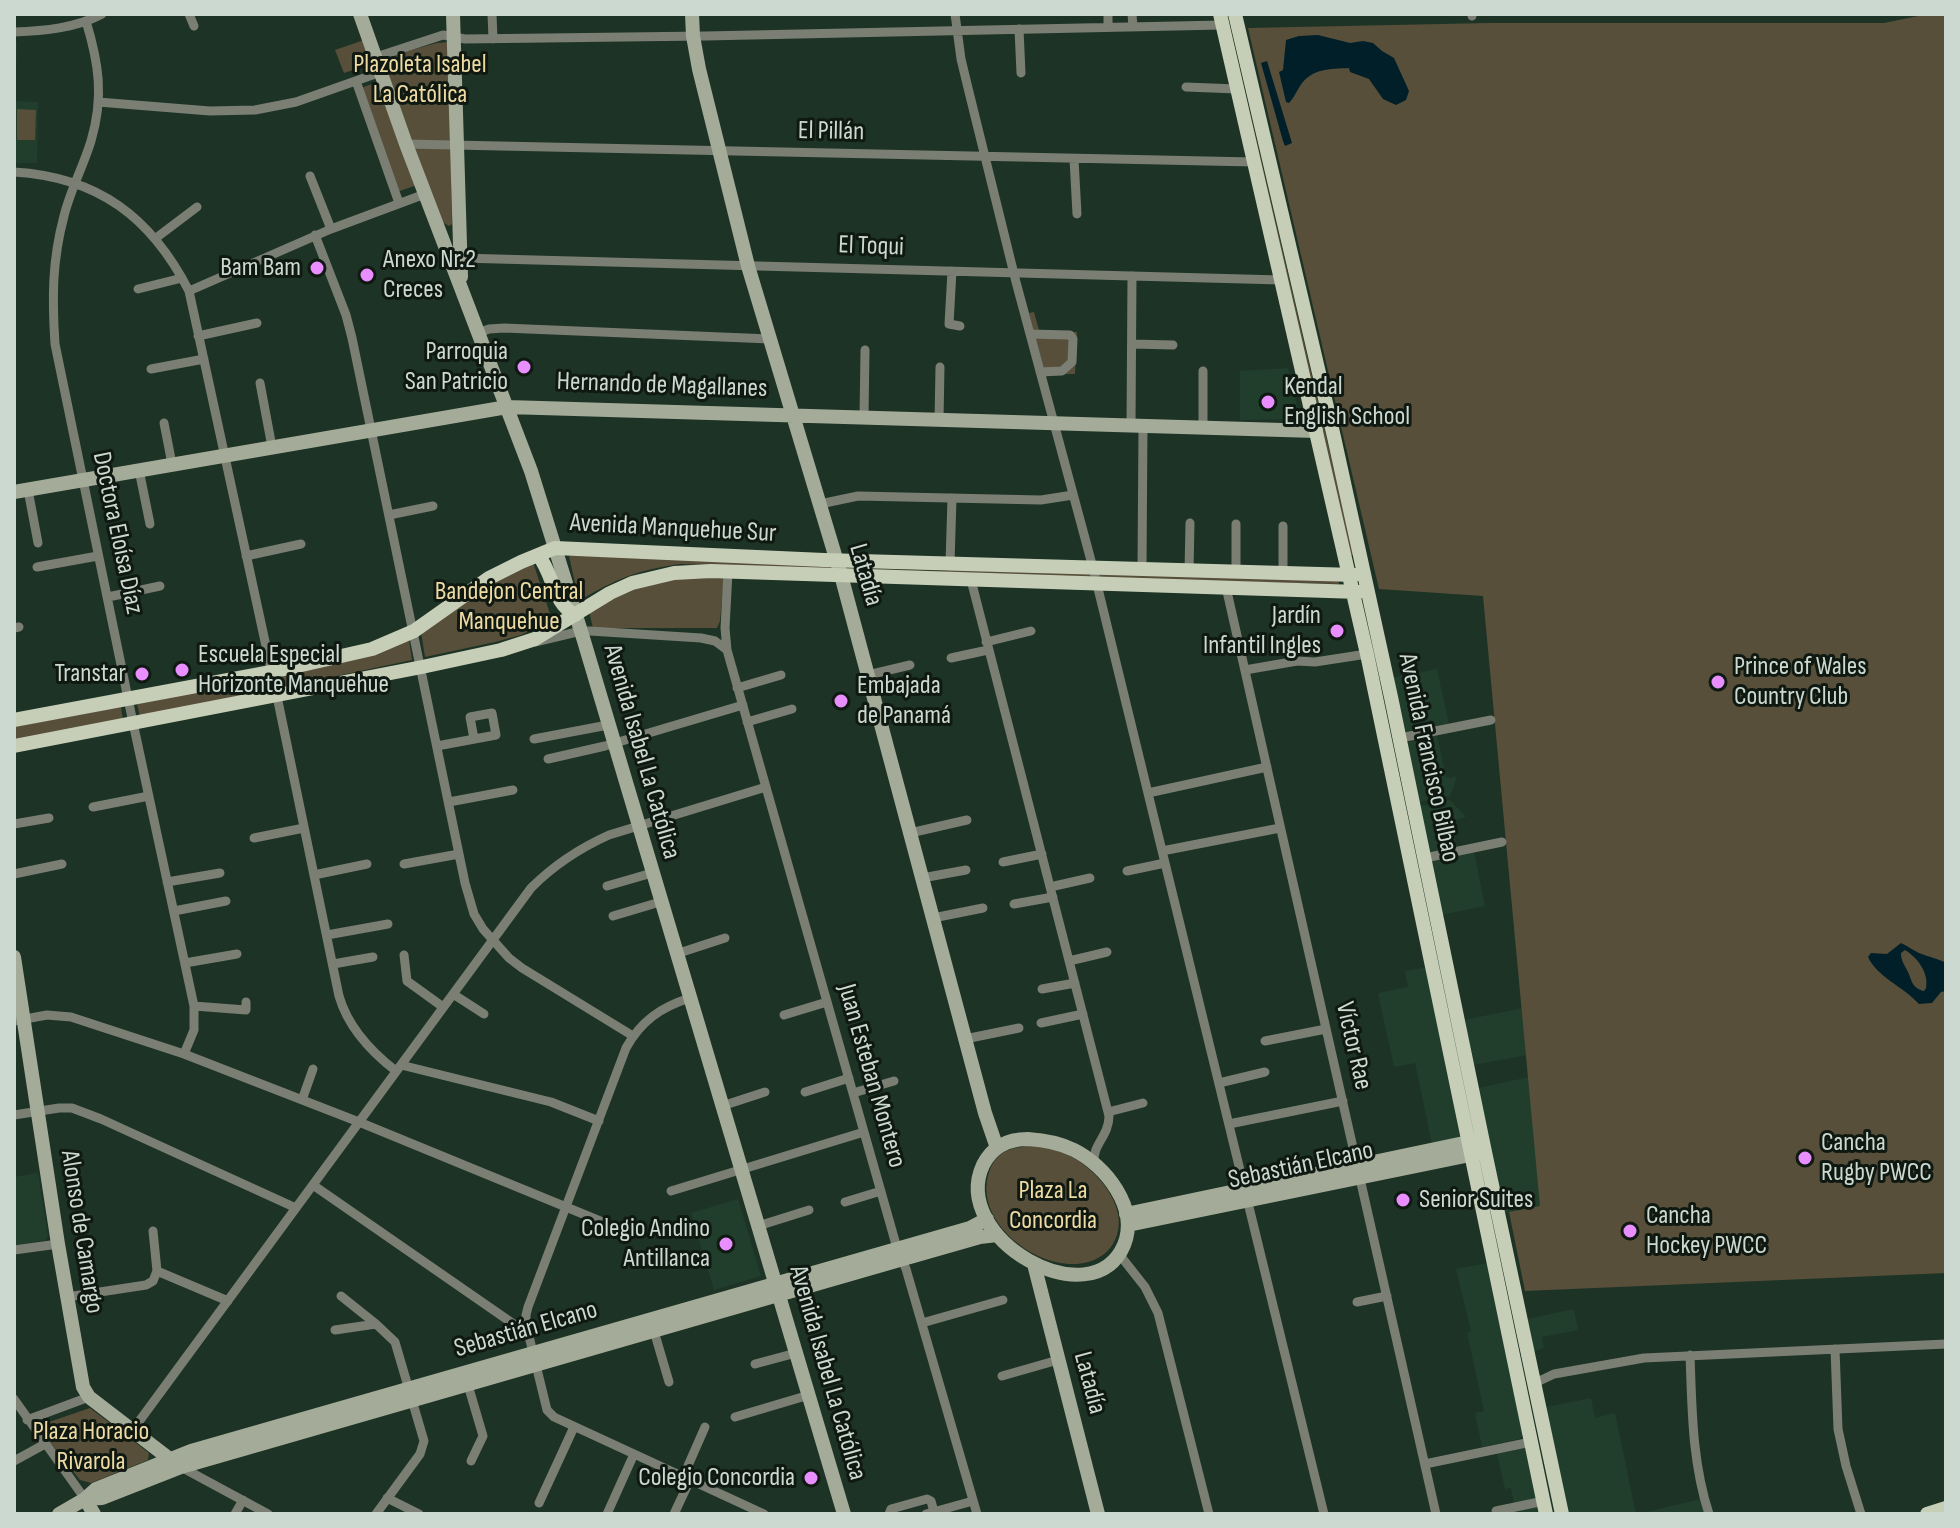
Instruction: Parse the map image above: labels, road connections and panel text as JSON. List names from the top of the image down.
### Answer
{
  "streets": {
    "main road": ["Avenida Manquehue Sur", "Avenida Francisco Bilbao"],
    "street": [
      "El Pillán",
      "El Toqui",
      "Hernando de Magallanes",
      "Doctora Eloísa Díaz",
      "Latadía",
      "Avenida Isabel La Católica",
      "Víctor Rae",
      "Juan Esteban Montero",
      "Sebastián Elcano",
      "Alonso de Camargo"
    ]
  },
  "crossings": [
    ["El Pillán", "Latadía"],
    ["El Pillán", "Avenida Isabel La Católica"],
    ["El Pillán", "Avenida Francisco Bilbao"],
    ["El Toqui", "Latadía"],
    ["El Toqui", "Avenida Francisco Bilbao"],
    ["Hernando de Magallanes", "Doctora Eloísa Díaz"],
    ["Hernando de Magallanes", "Latadía"],
    ["Hernando de Magallanes", "Avenida Isabel La Católica"],
    ["Hernando de Magallanes", "Avenida Francisco Bilbao"],
    ["Avenida Manquehue Sur", "Doctora Eloísa Díaz"],
    ["Avenida Manquehue Sur", "Latadía"],
    ["Avenida Manquehue Sur", "Avenida Isabel La Católica"],
    ["Avenida Manquehue Sur", "Avenida Francisco Bilbao"],
    ["Avenida Manquehue Sur", "Víctor Rae"],
    ["Avenida Manquehue Sur", "Juan Esteban Montero"],
    ["Latadía", "Sebastián Elcano"],
    ["Avenida Isabel La Católica", "Sebastián Elcano"],
    ["Avenida Francisco Bilbao", "Sebastián Elcano"],
    ["Víctor Rae", "Sebastián Elcano"],
    ["Juan Esteban Montero", "Sebastián Elcano"]
  ],
  "parks": [
    "Plazoleta Isabel La Católica",
    "Bandejon Central Manquehue",
    "Plaza La Concordia",
    "Plaza Horacio Rivarola"
  ],
  "places": [
    "Bam Bam",
    "Anexo Nr.2 Creces",
    "Parroquia San Patricio",
    "Kendal English School",
    "Jardín Infantil Ingles",
    "Escuela Especial Horizonte Manquehue",
    "Transtar",
    "Prince of Wales Country Club",
    "Embajada de Panamá",
    "Cancha Rugby PWCC",
    "Senior Suites",
    "Cancha Hockey PWCC",
    "Colegio Andino Antillanca",
    "Colegio Concordia"
  ]
}
